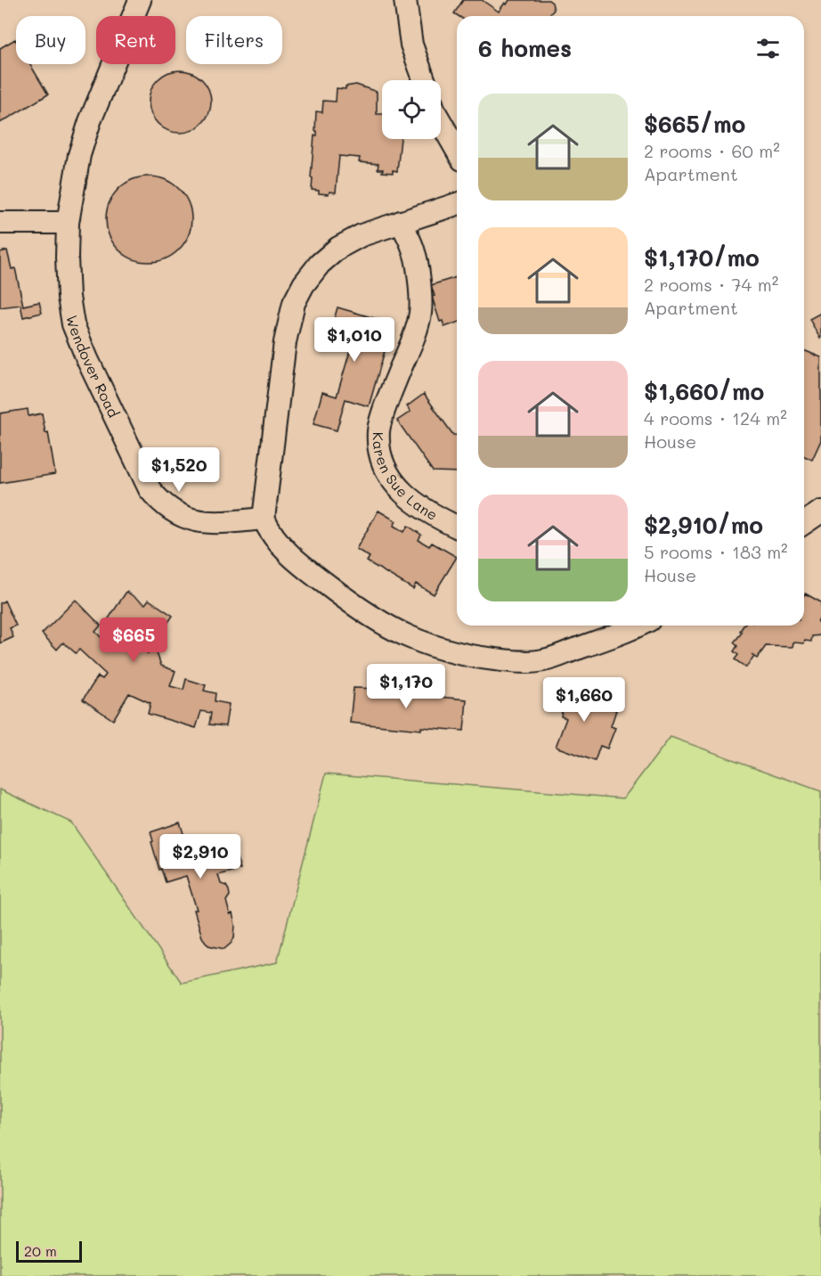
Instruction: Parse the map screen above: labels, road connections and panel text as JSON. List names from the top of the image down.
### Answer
{
  "streets": {
    "street": ["Wendover Road", "Karen Sue Lane"]
  },
  "scale_bar": "20 m",
  "page": {
    "chip": ["Buy", "Rent", "Filters"],
    "heading": "6 homes",
    "list": [
      {
        "name": "$665/mo",
        "note": "2 rooms · 60 m² · Apartment"
      },
      {
        "name": "$1,170/mo",
        "note": "2 rooms · 74 m² · Apartment"
      },
      {
        "name": "$1,660/mo",
        "note": "4 rooms · 124 m² · House"
      },
      {
        "name": "$2,910/mo",
        "note": "5 rooms · 183 m² · House"
      }
    ],
    "price": [
      "$1,010",
      "$1,520",
      "$665",
      "$1,170",
      "$1,660",
      "$2,910"
    ],
    "scale": "20 m"
  }
}
